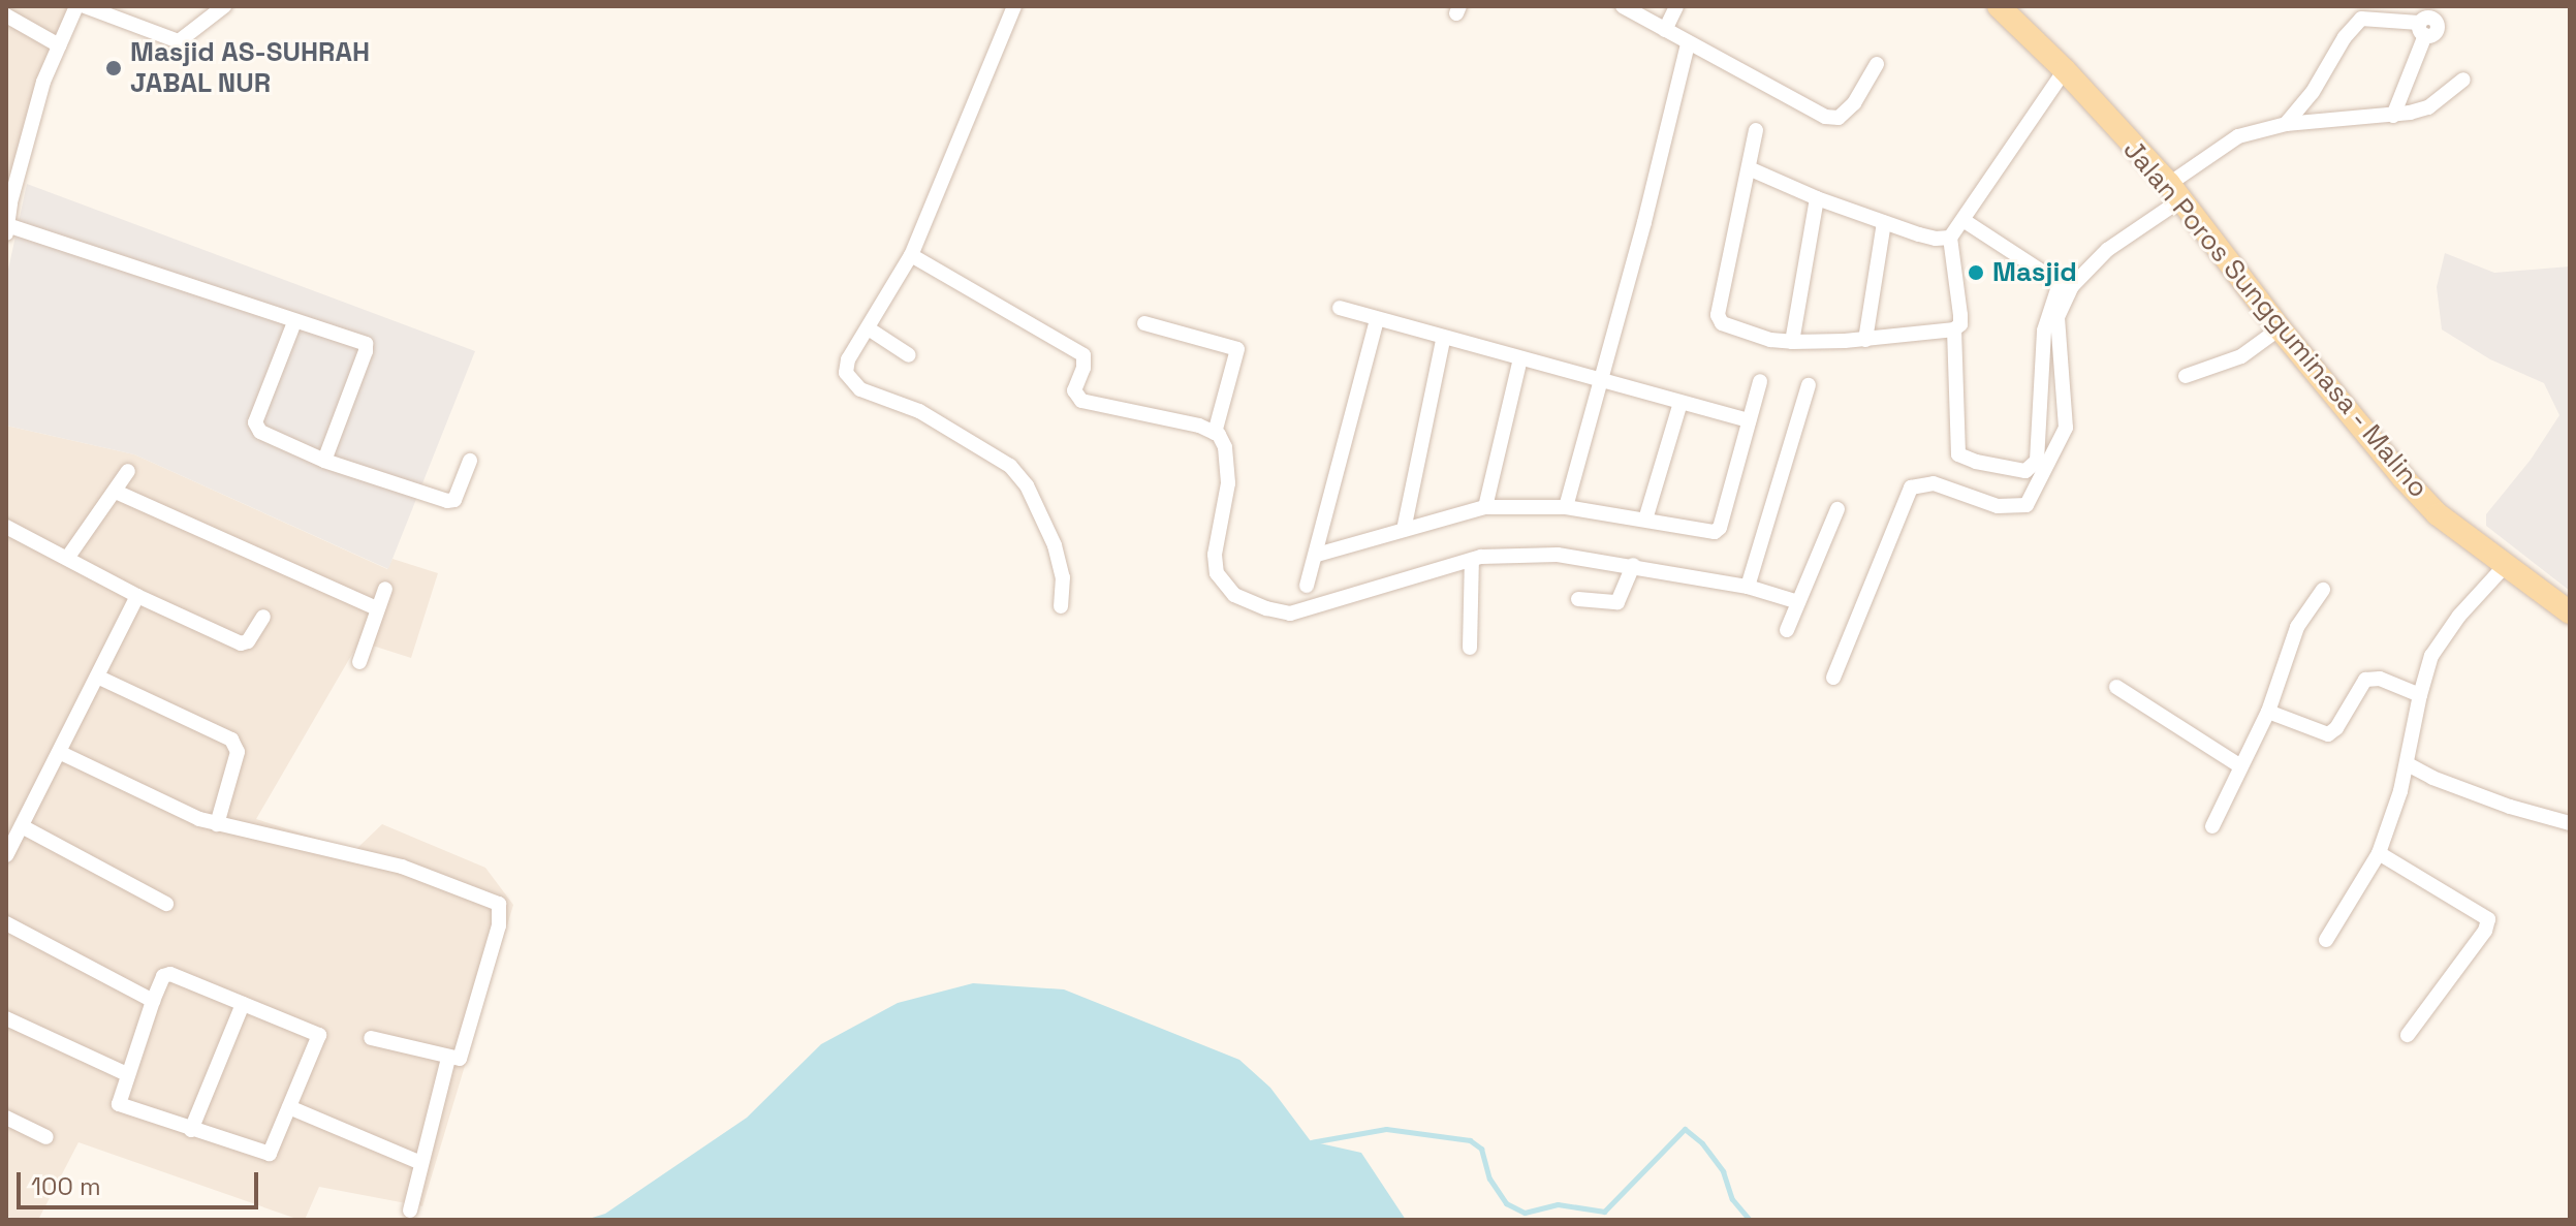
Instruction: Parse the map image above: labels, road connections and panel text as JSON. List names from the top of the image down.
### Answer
{
  "streets": {
    "main road": ["Jalan Poros Sungguminasa - Malino"]
  },
  "places": ["Masjid AS-SUHRAH JABAL NUR", "Masjid"],
  "scale_bar": "100 m"
}
